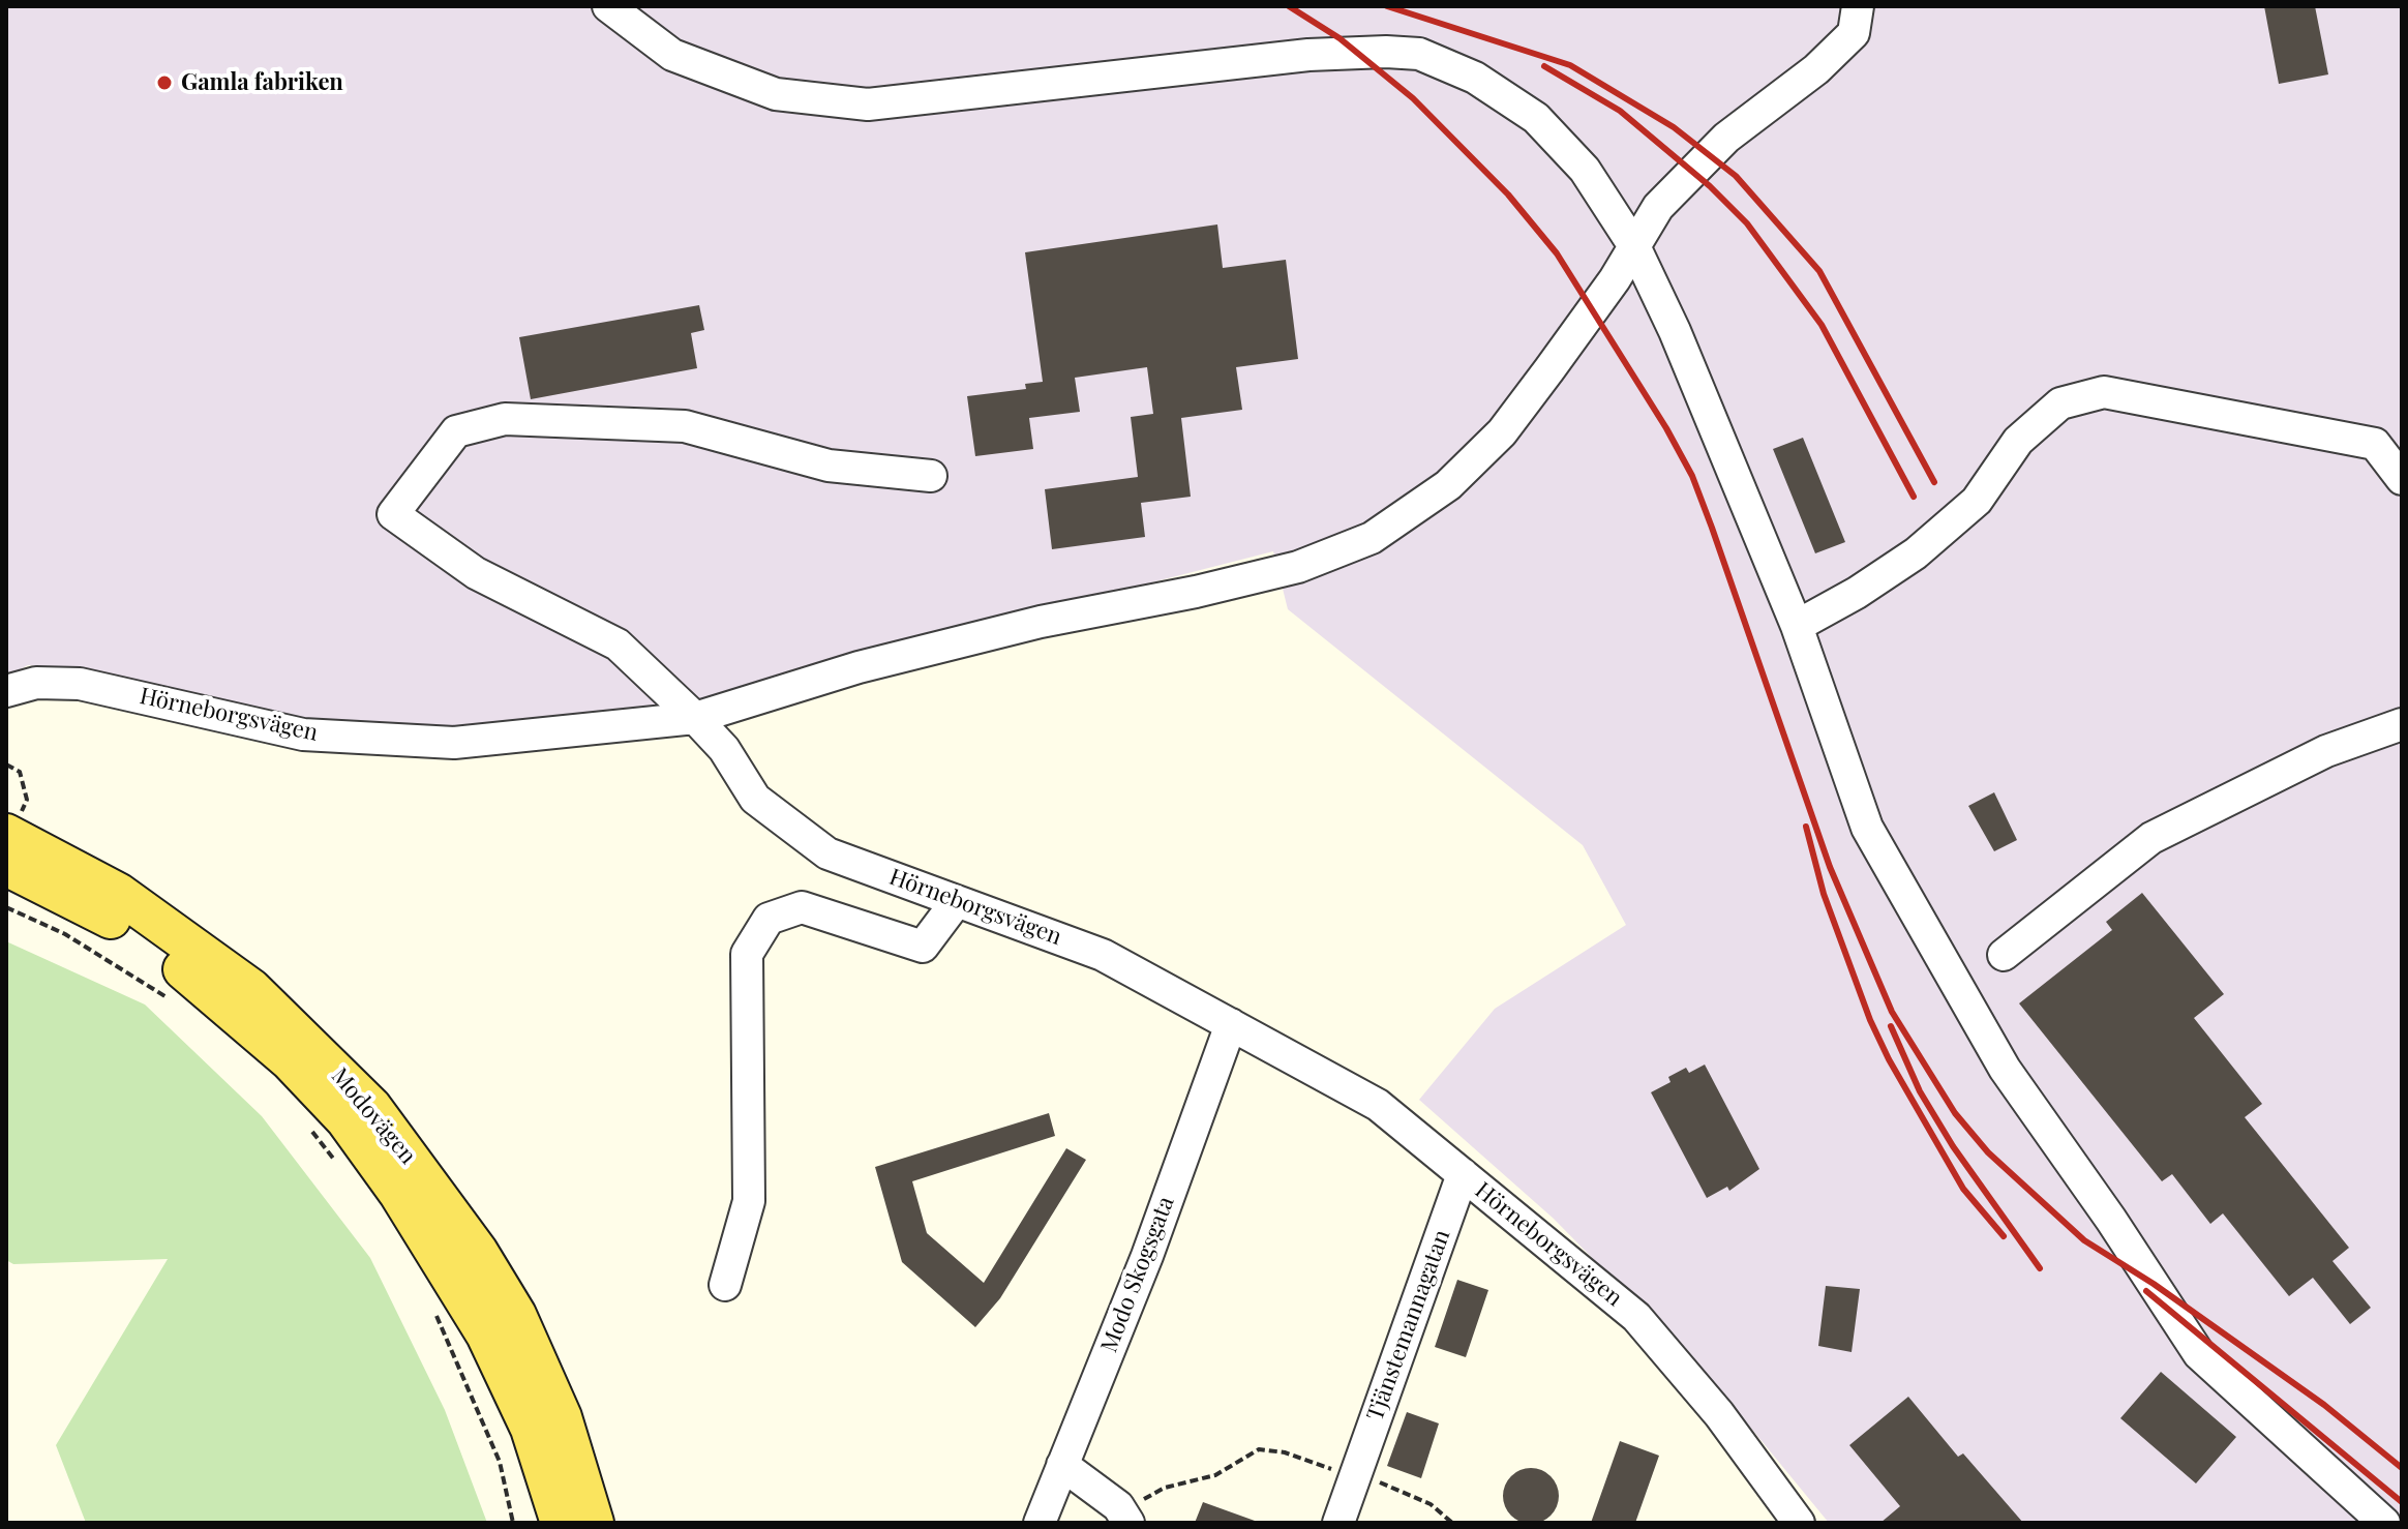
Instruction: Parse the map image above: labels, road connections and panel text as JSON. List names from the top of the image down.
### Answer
{
  "streets": {
    "main road": ["Modovägen"],
    "street": ["Hörneborgsvägen", "Modo Skogsgata", "Tjänstemannagatan"]
  },
  "crossings": [
    ["Hörneborgsvägen", "Modo Skogsgata"],
    ["Hörneborgsvägen", "Tjänstemannagatan"]
  ],
  "places": ["Gamla fabriken"]
}
